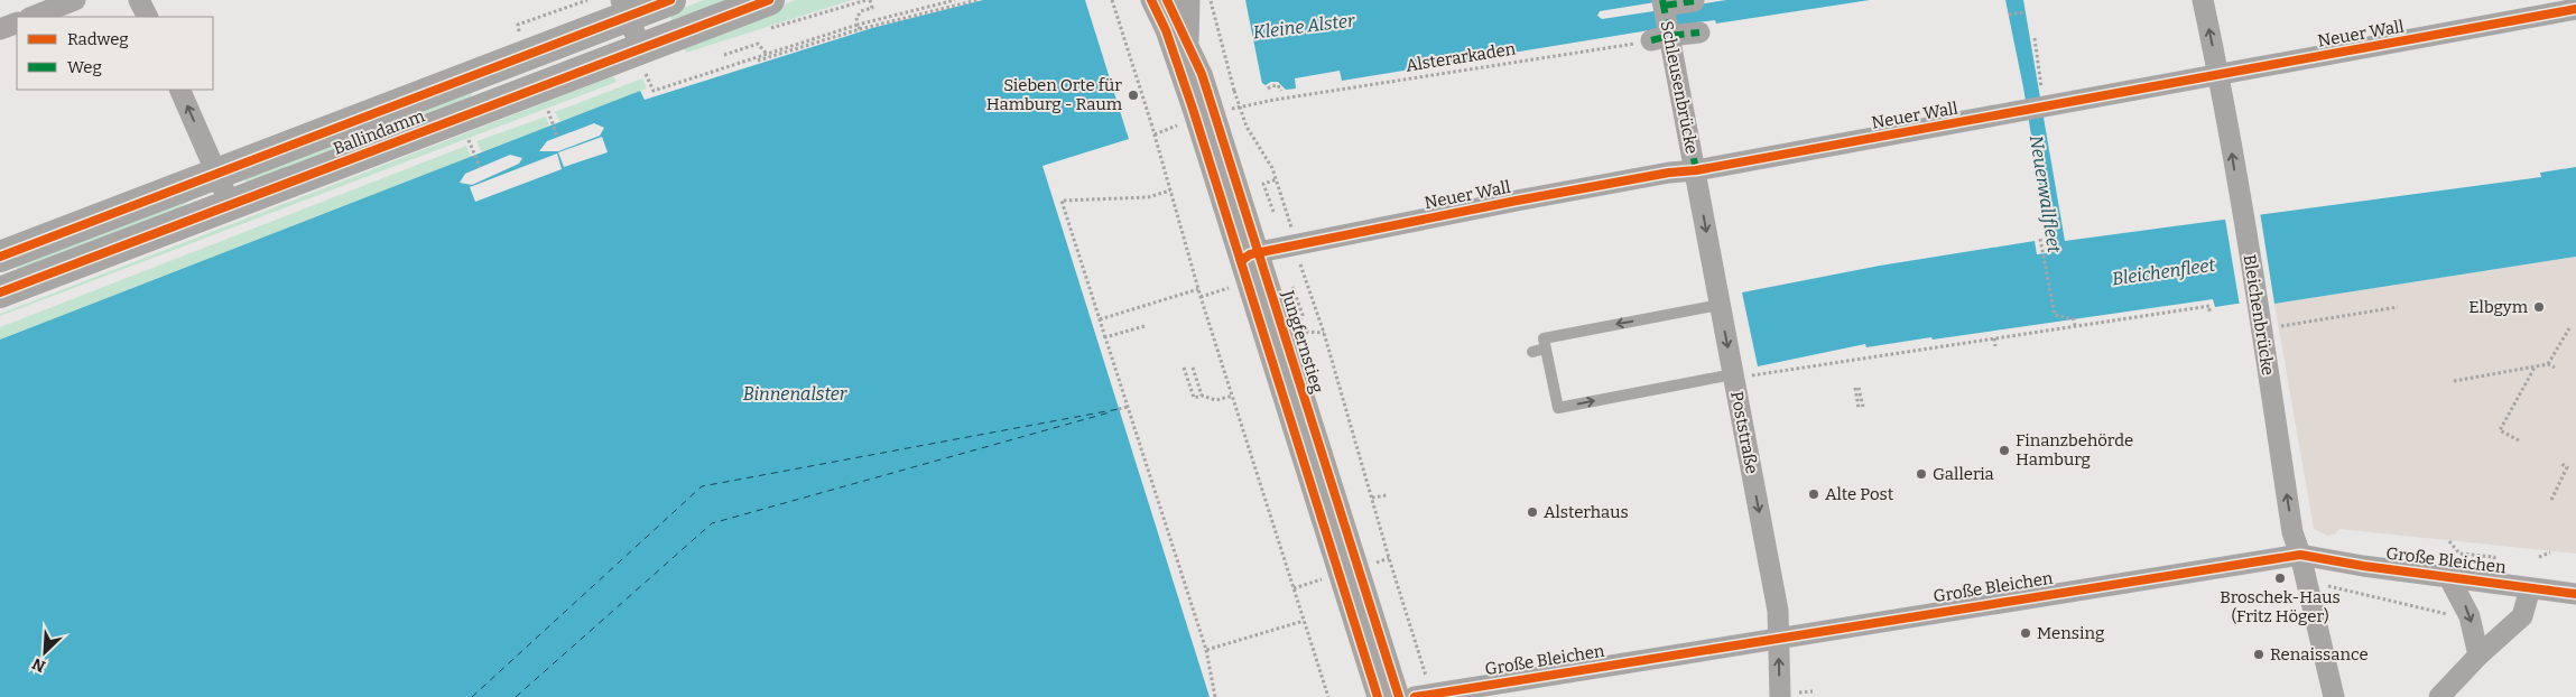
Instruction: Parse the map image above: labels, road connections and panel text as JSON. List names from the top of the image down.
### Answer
{
  "streets": {
    "street": [
      "Neuer Wall",
      "Schleusenbrücke",
      "Ballindamm",
      "Bleichenbrücke",
      "Jungfernstieg",
      "Poststraße",
      "Große Bleichen"
    ],
    "path": ["Alsterarkaden"]
  },
  "crossings": [
    ["Neuer Wall", "Schleusenbrücke"],
    ["Neuer Wall", "Bleichenbrücke"],
    ["Neuer Wall", "Jungfernstieg"],
    ["Neuer Wall", "Poststraße"],
    ["Alsterarkaden", "Schleusenbrücke"],
    ["Alsterarkaden", "Jungfernstieg"],
    ["Schleusenbrücke", "Poststraße"],
    ["Bleichenbrücke", "Große Bleichen"],
    ["Poststraße", "Große Bleichen"]
  ],
  "one_way": ["Bleichenbrücke"],
  "water": [
    "Kleine Alster",
    "Neuerwallfleet",
    "Bleichenfleet",
    "Binnenalster"
  ],
  "places": [
    "Sieben Orte für Hamburg - Raum",
    "Elbgym",
    "Finanzbehörde Hamburg",
    "Galleria",
    "Alte Post",
    "Alsterhaus",
    "Broschek-Haus (Fritz Höger)",
    "Mensing",
    "Renaissance"
  ],
  "legend": ["Radweg", "Weg"],
  "north": "bottom left"
}
